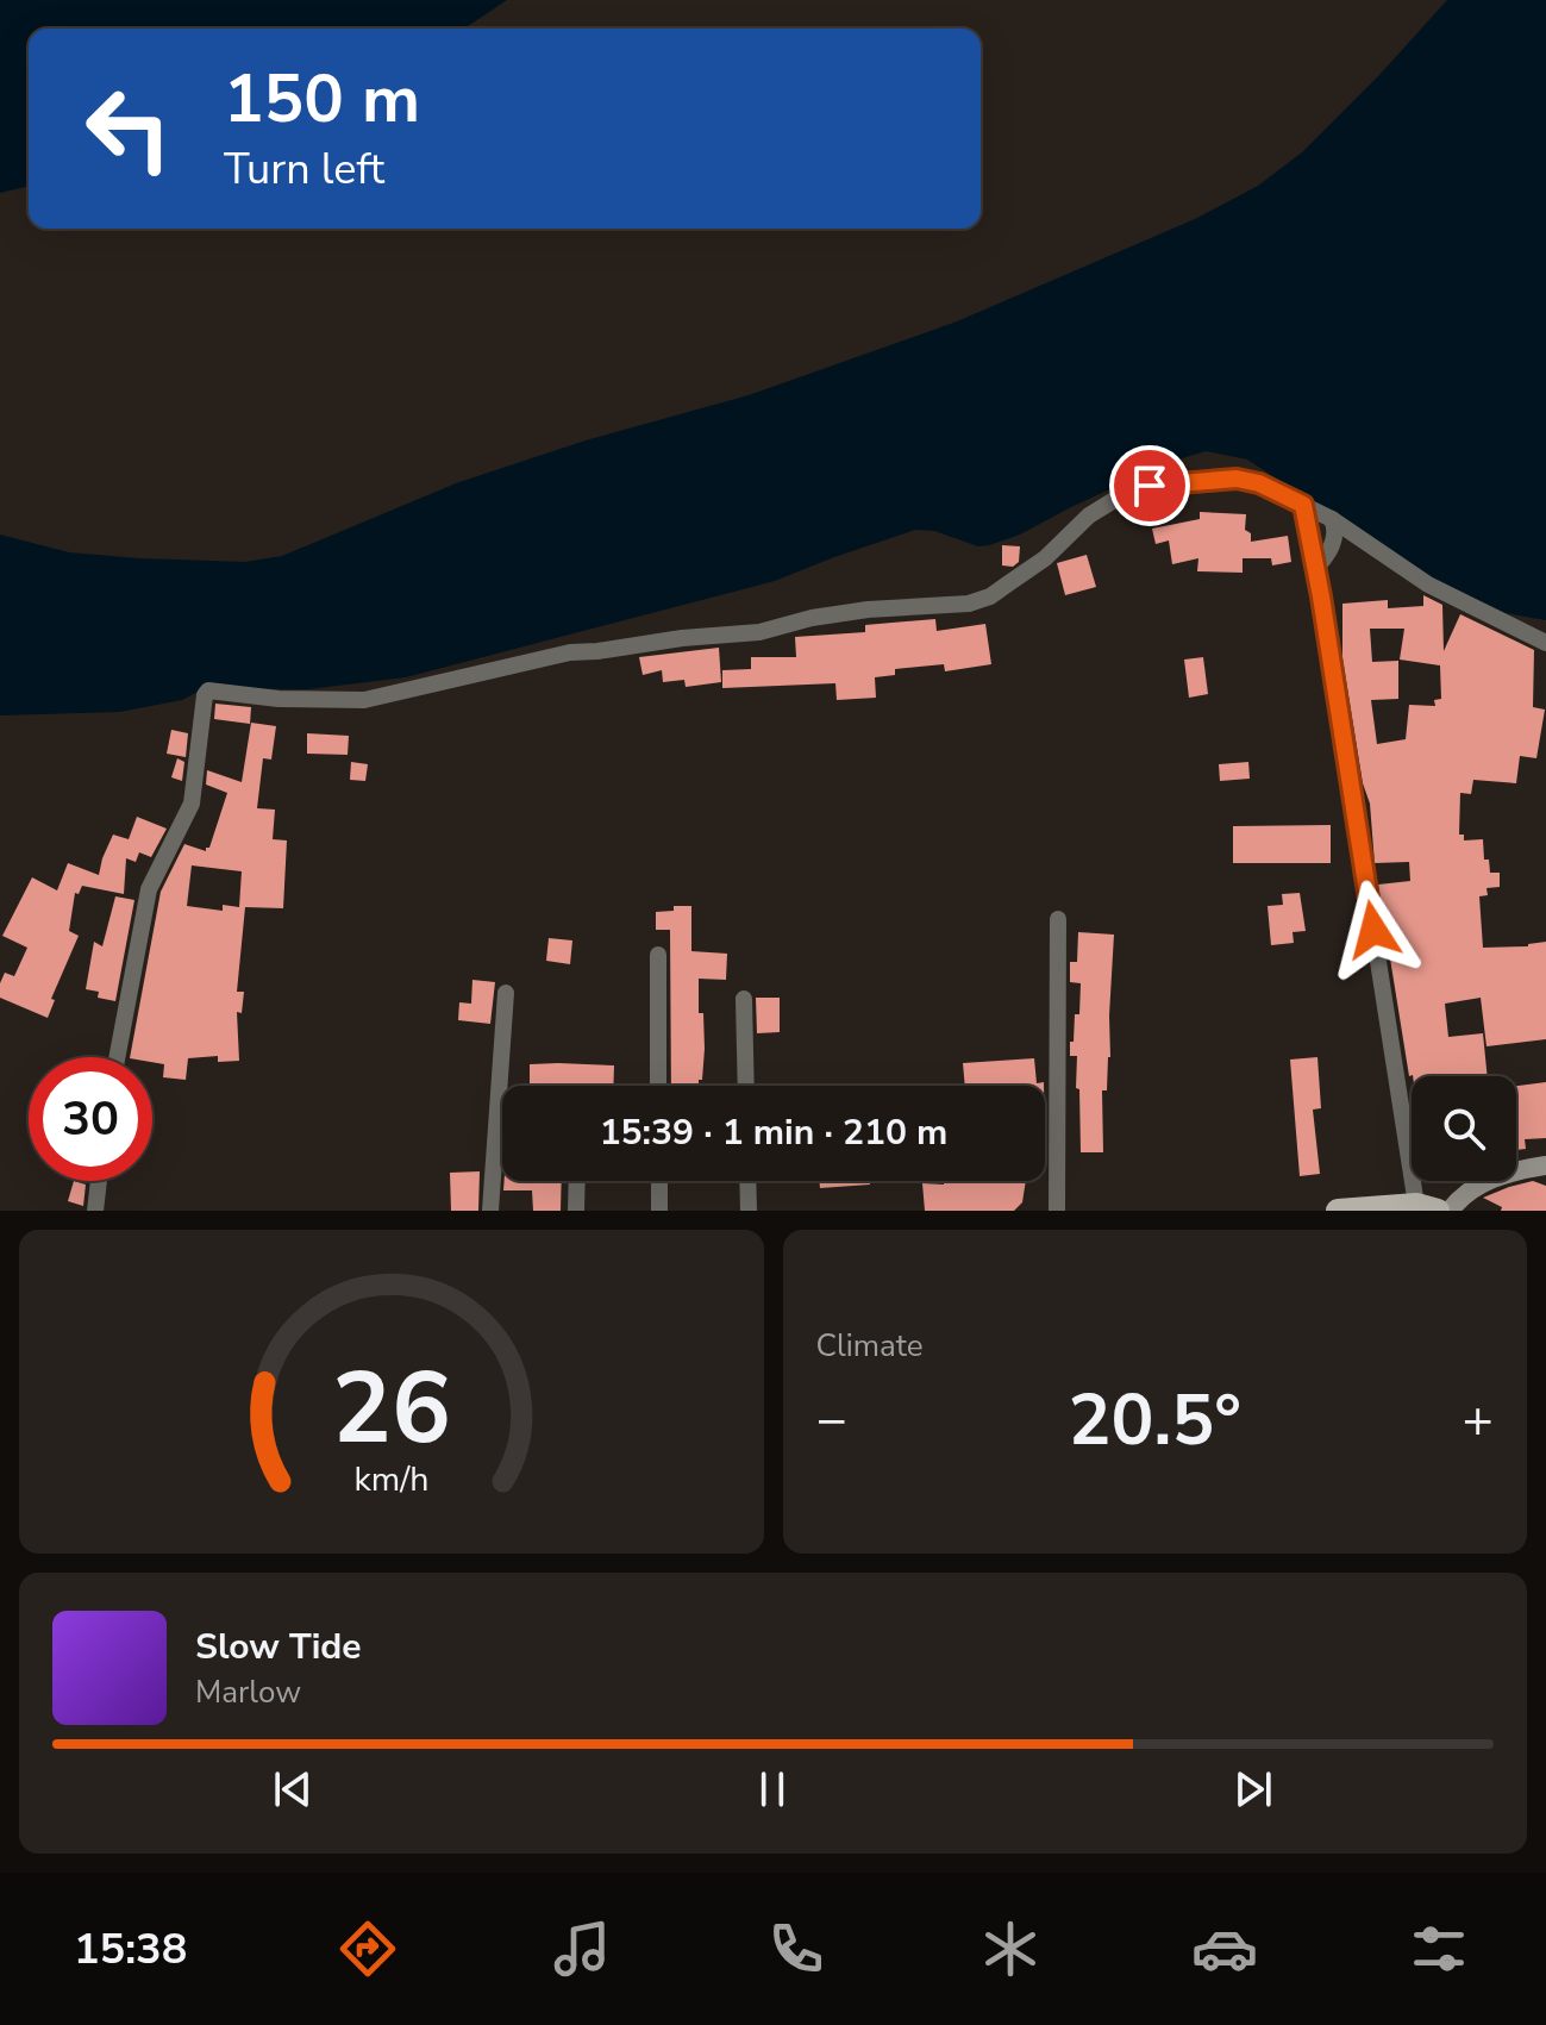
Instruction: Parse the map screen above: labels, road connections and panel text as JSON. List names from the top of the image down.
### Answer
{
  "page": {
    "turn": ["150 m", "Turn left"],
    "limit": "30",
    "trip": "15:39 · 1 min · 210 m",
    "tile": "Climate",
    "heat": ["−", "20.5°", "+"],
    "song": ["Slow Tide", "Marlow"],
    "tabs": "15:38",
    "gauge": ["26", "km/h"]
  }
}
